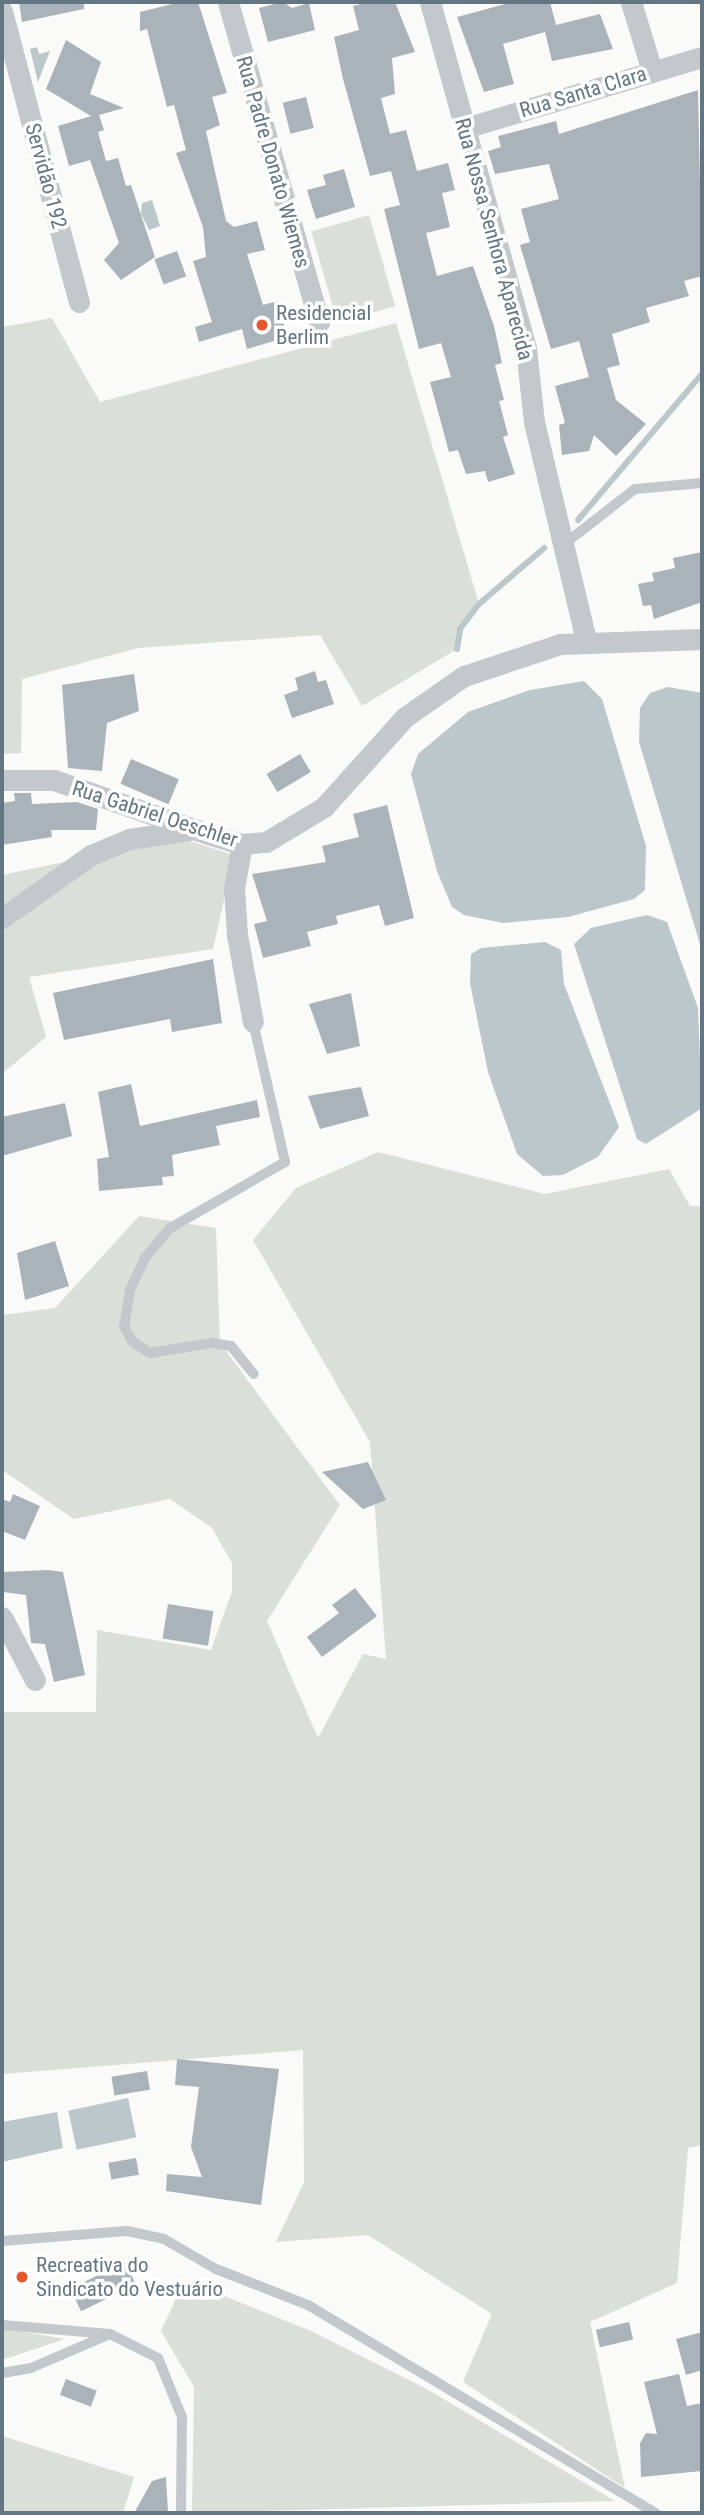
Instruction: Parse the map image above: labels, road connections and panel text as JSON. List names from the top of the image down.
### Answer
{
  "streets": {
    "street": [
      "Rua Santa Clara",
      "Rua Padre Donato Wiemes",
      "Servidão 192",
      "Rua Nossa Senhora Aparecida",
      "Rua Gabriel Oeschler"
    ]
  },
  "crossings": [
    ["Rua Santa Clara", "Rua Nossa Senhora Aparecida"],
    ["Rua Nossa Senhora Aparecida", "Rua Gabriel Oeschler"]
  ],
  "places": ["Residencial Berlim", "Recreativa do Sindicato do Vestuário"]
}
